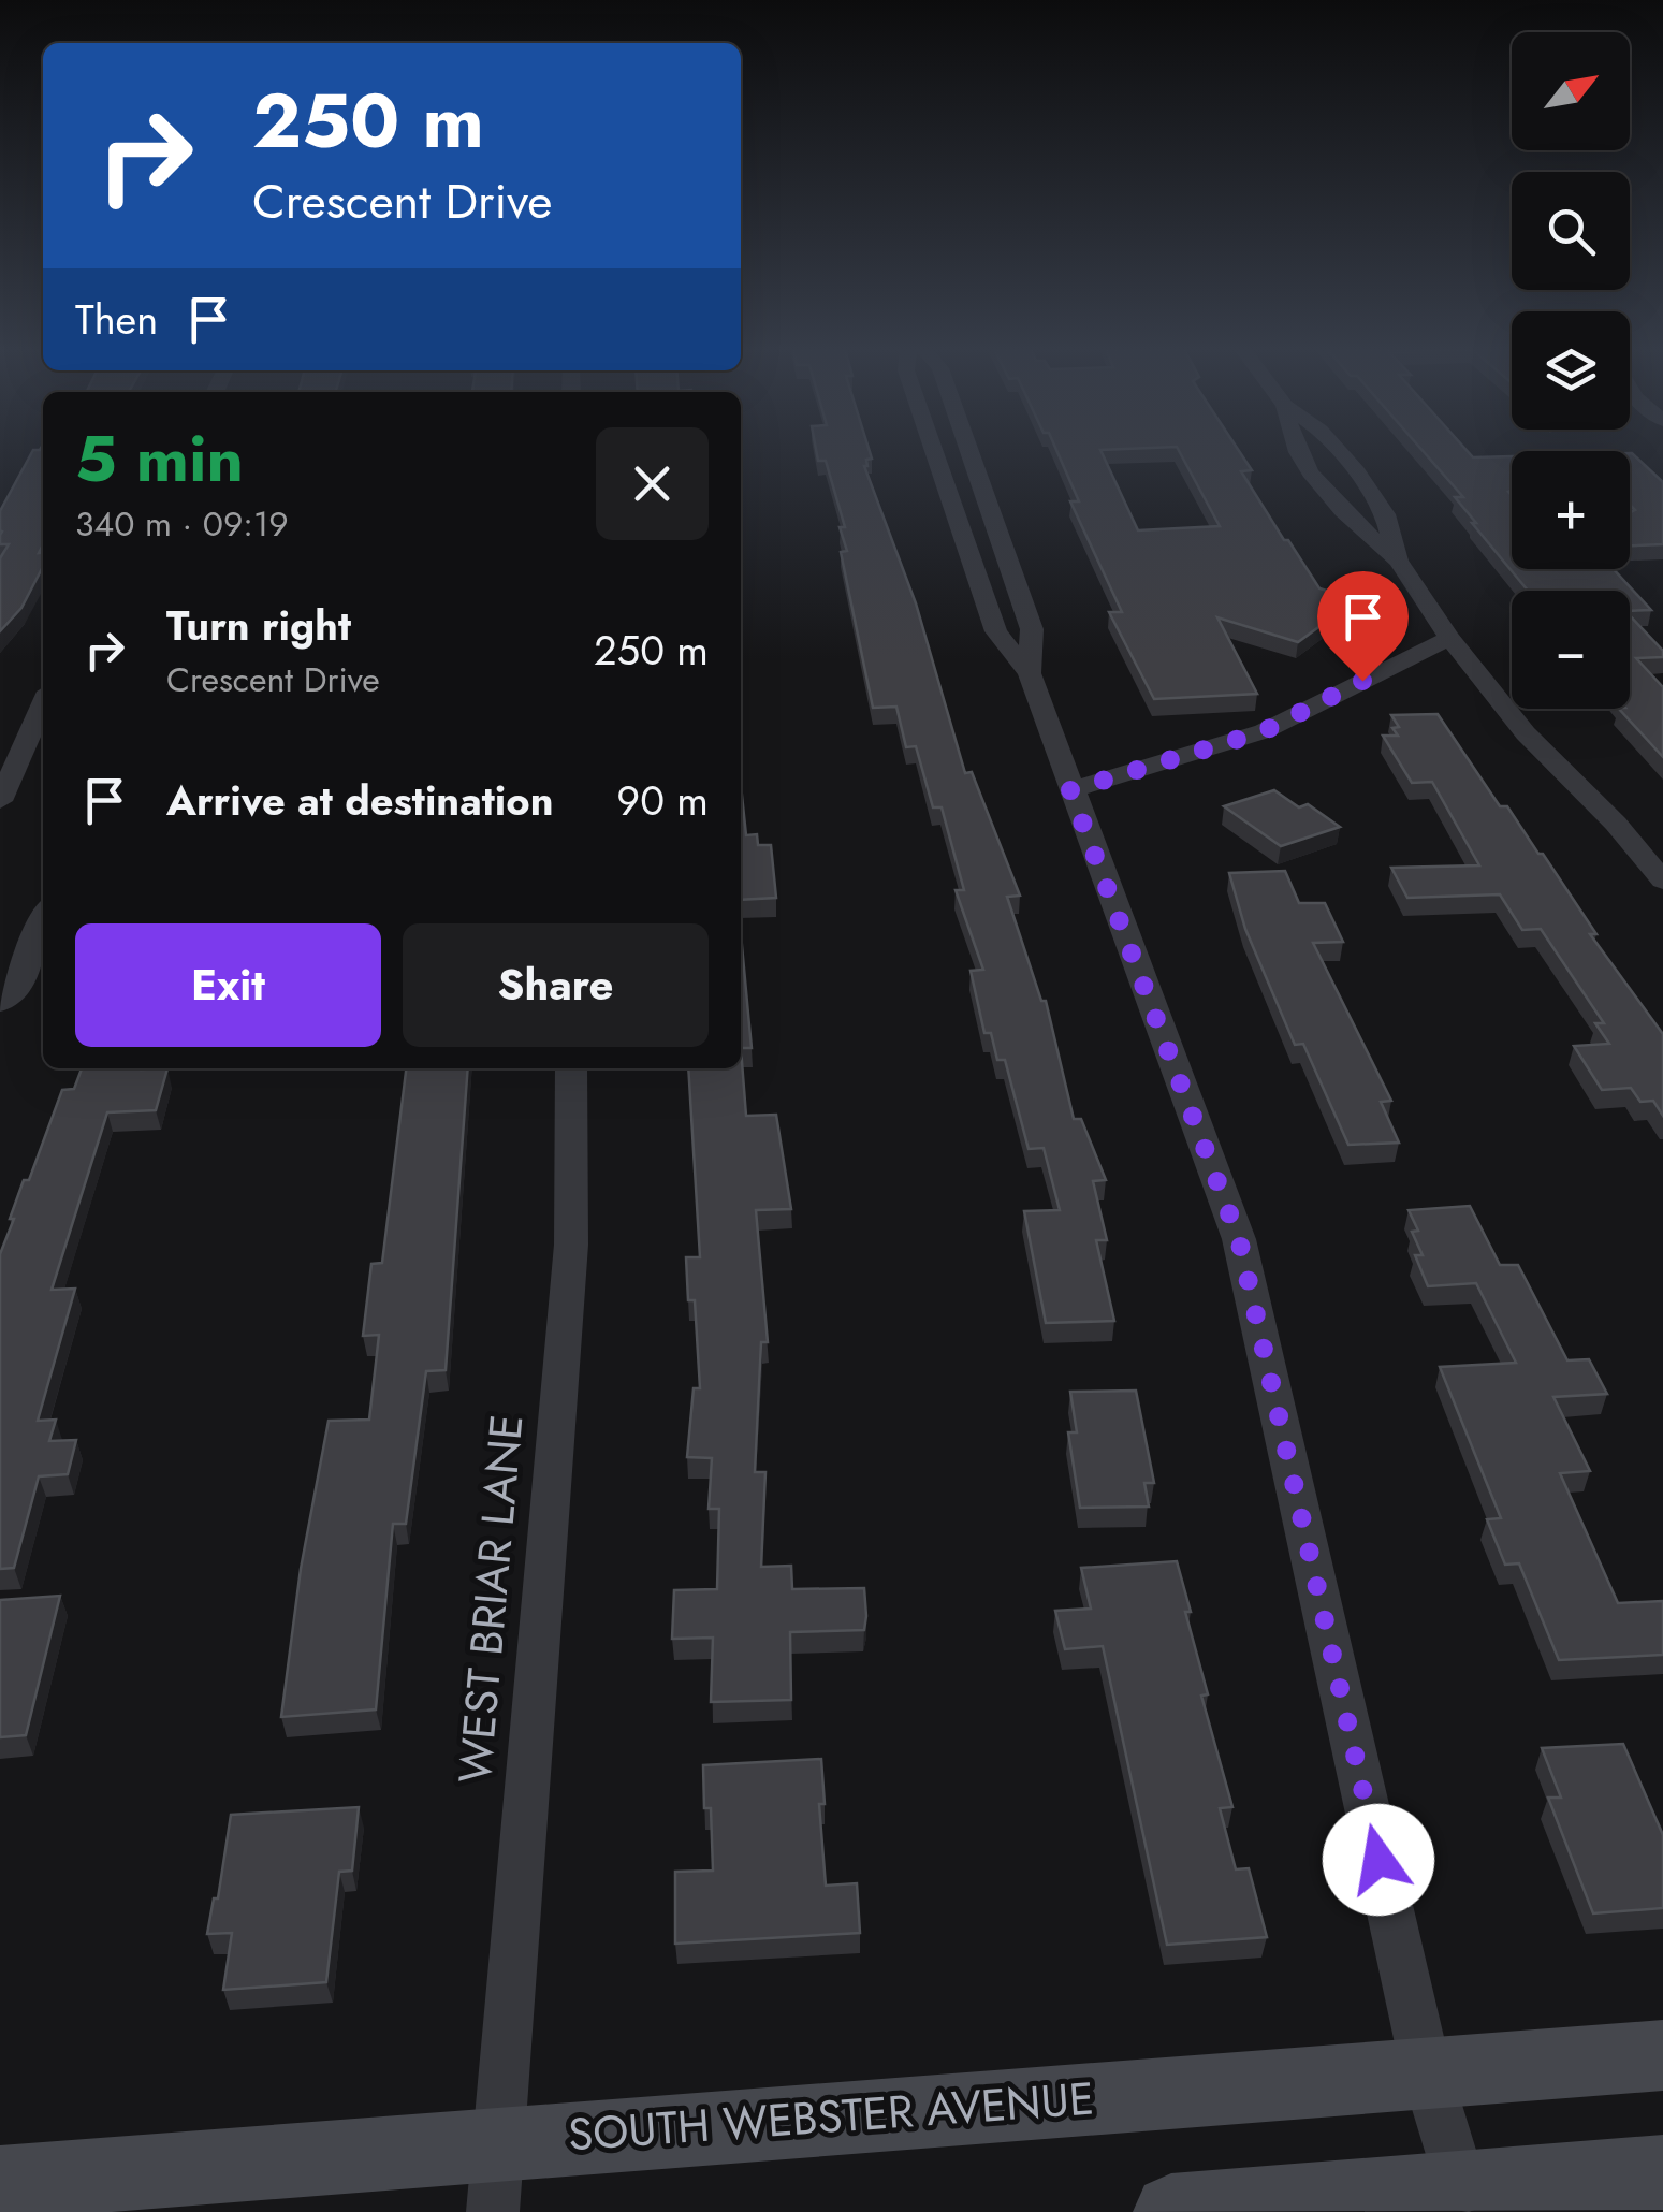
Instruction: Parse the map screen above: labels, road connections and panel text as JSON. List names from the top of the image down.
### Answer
{
  "streets": {
    "main road": ["SOUTH WEBSTER AVENUE"],
    "street": ["WEST BRIAR LANE"]
  },
  "crossings": [
    ["WEST BRIAR LANE", "SOUTH WEBSTER AVENUE"]
  ],
  "north": "top right",
  "page": {
    "map_buttons": ["+", "−"],
    "turn": ["250 m", "Crescent Drive"],
    "then": "Then",
    "heading": ["5 min", "340 m · 09:19"],
    "list": [
      {
        "name": "Turn right",
        "note": "Crescent Drive",
        "value": "250 m"
      },
      {
        "name": "Arrive at destination",
        "value": "90 m"
      }
    ],
    "buttons": ["Exit", "Share"]
  }
}
